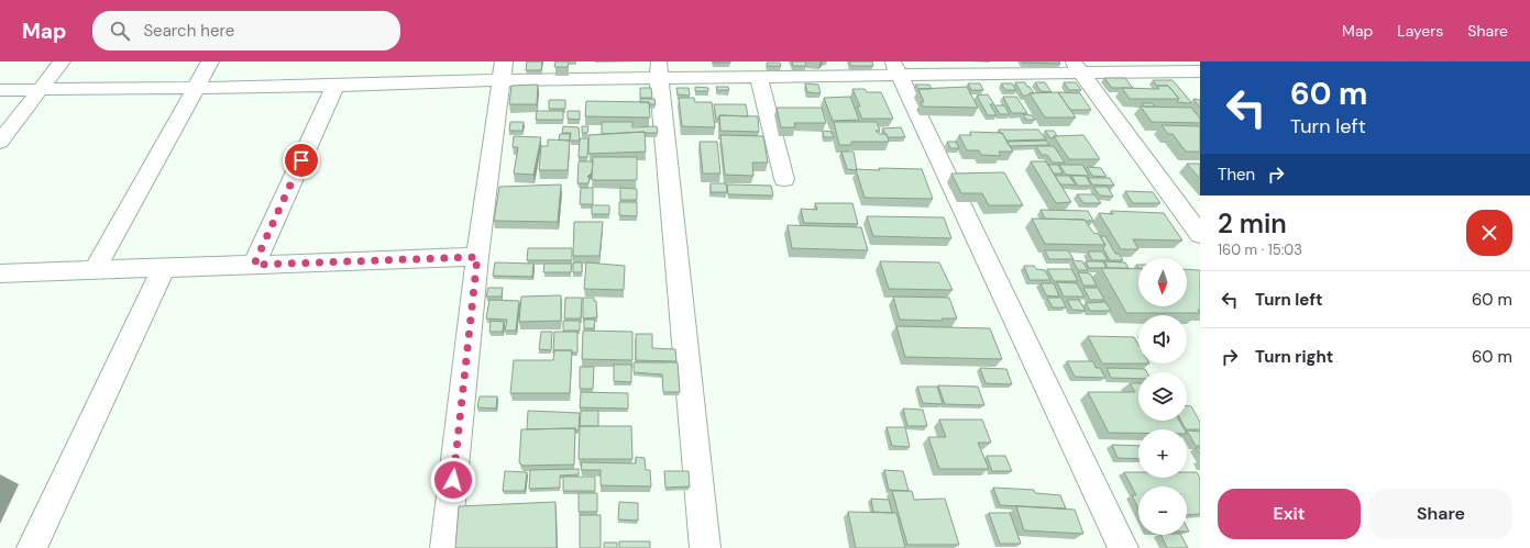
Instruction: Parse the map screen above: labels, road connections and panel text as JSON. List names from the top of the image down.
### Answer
{
  "north": "bottom",
  "page": {
    "header": "Map",
    "search": "Search here",
    "nav": ["Map", "Layers", "Share"],
    "turn": ["60 m", "Turn left"],
    "then": "Then",
    "heading": ["2 min", "160 m · 15:03"],
    "map_buttons": ["+", "−"],
    "list": [
      {
        "name": "Turn left",
        "value": "60 m"
      },
      {
        "name": "Turn right",
        "value": "60 m"
      }
    ],
    "buttons": ["Exit", "Share"]
  }
}
